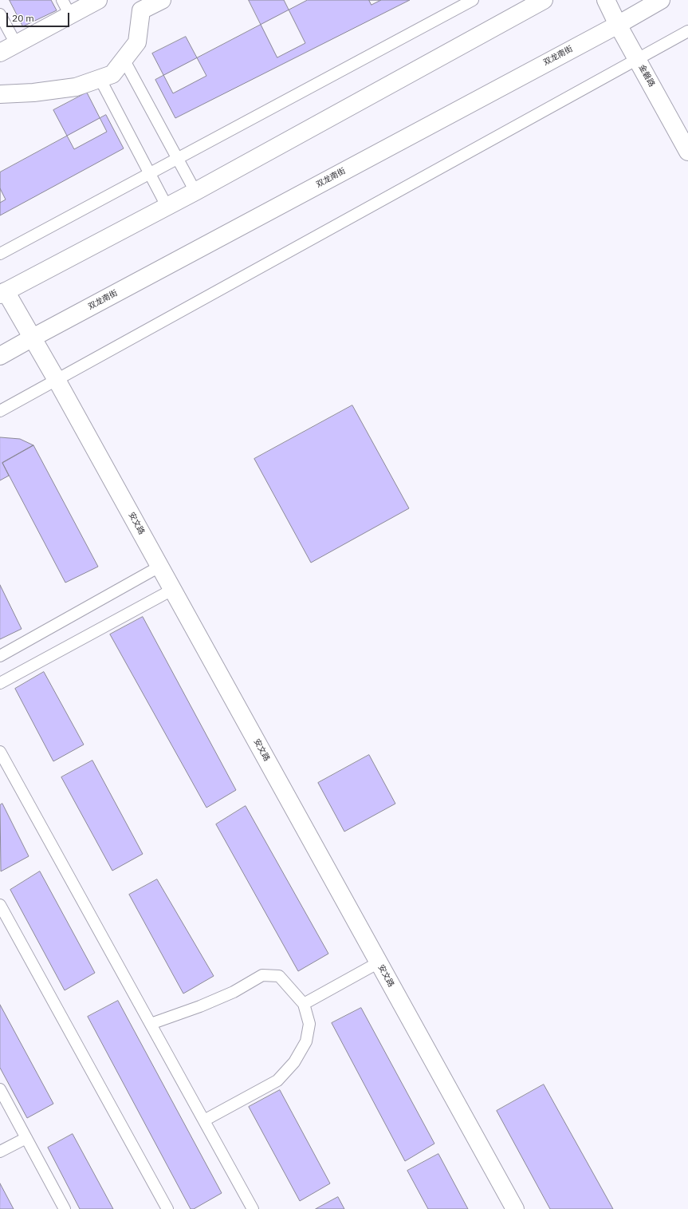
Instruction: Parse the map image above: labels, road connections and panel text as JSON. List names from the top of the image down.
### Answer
{
  "streets": {
    "street": ["双龙南街", "金磐路", "安文路"]
  },
  "crossings": [
    ["双龙南街", "金磐路"],
    ["双龙南街", "安文路"]
  ],
  "scale_bar": "20 m"
}
